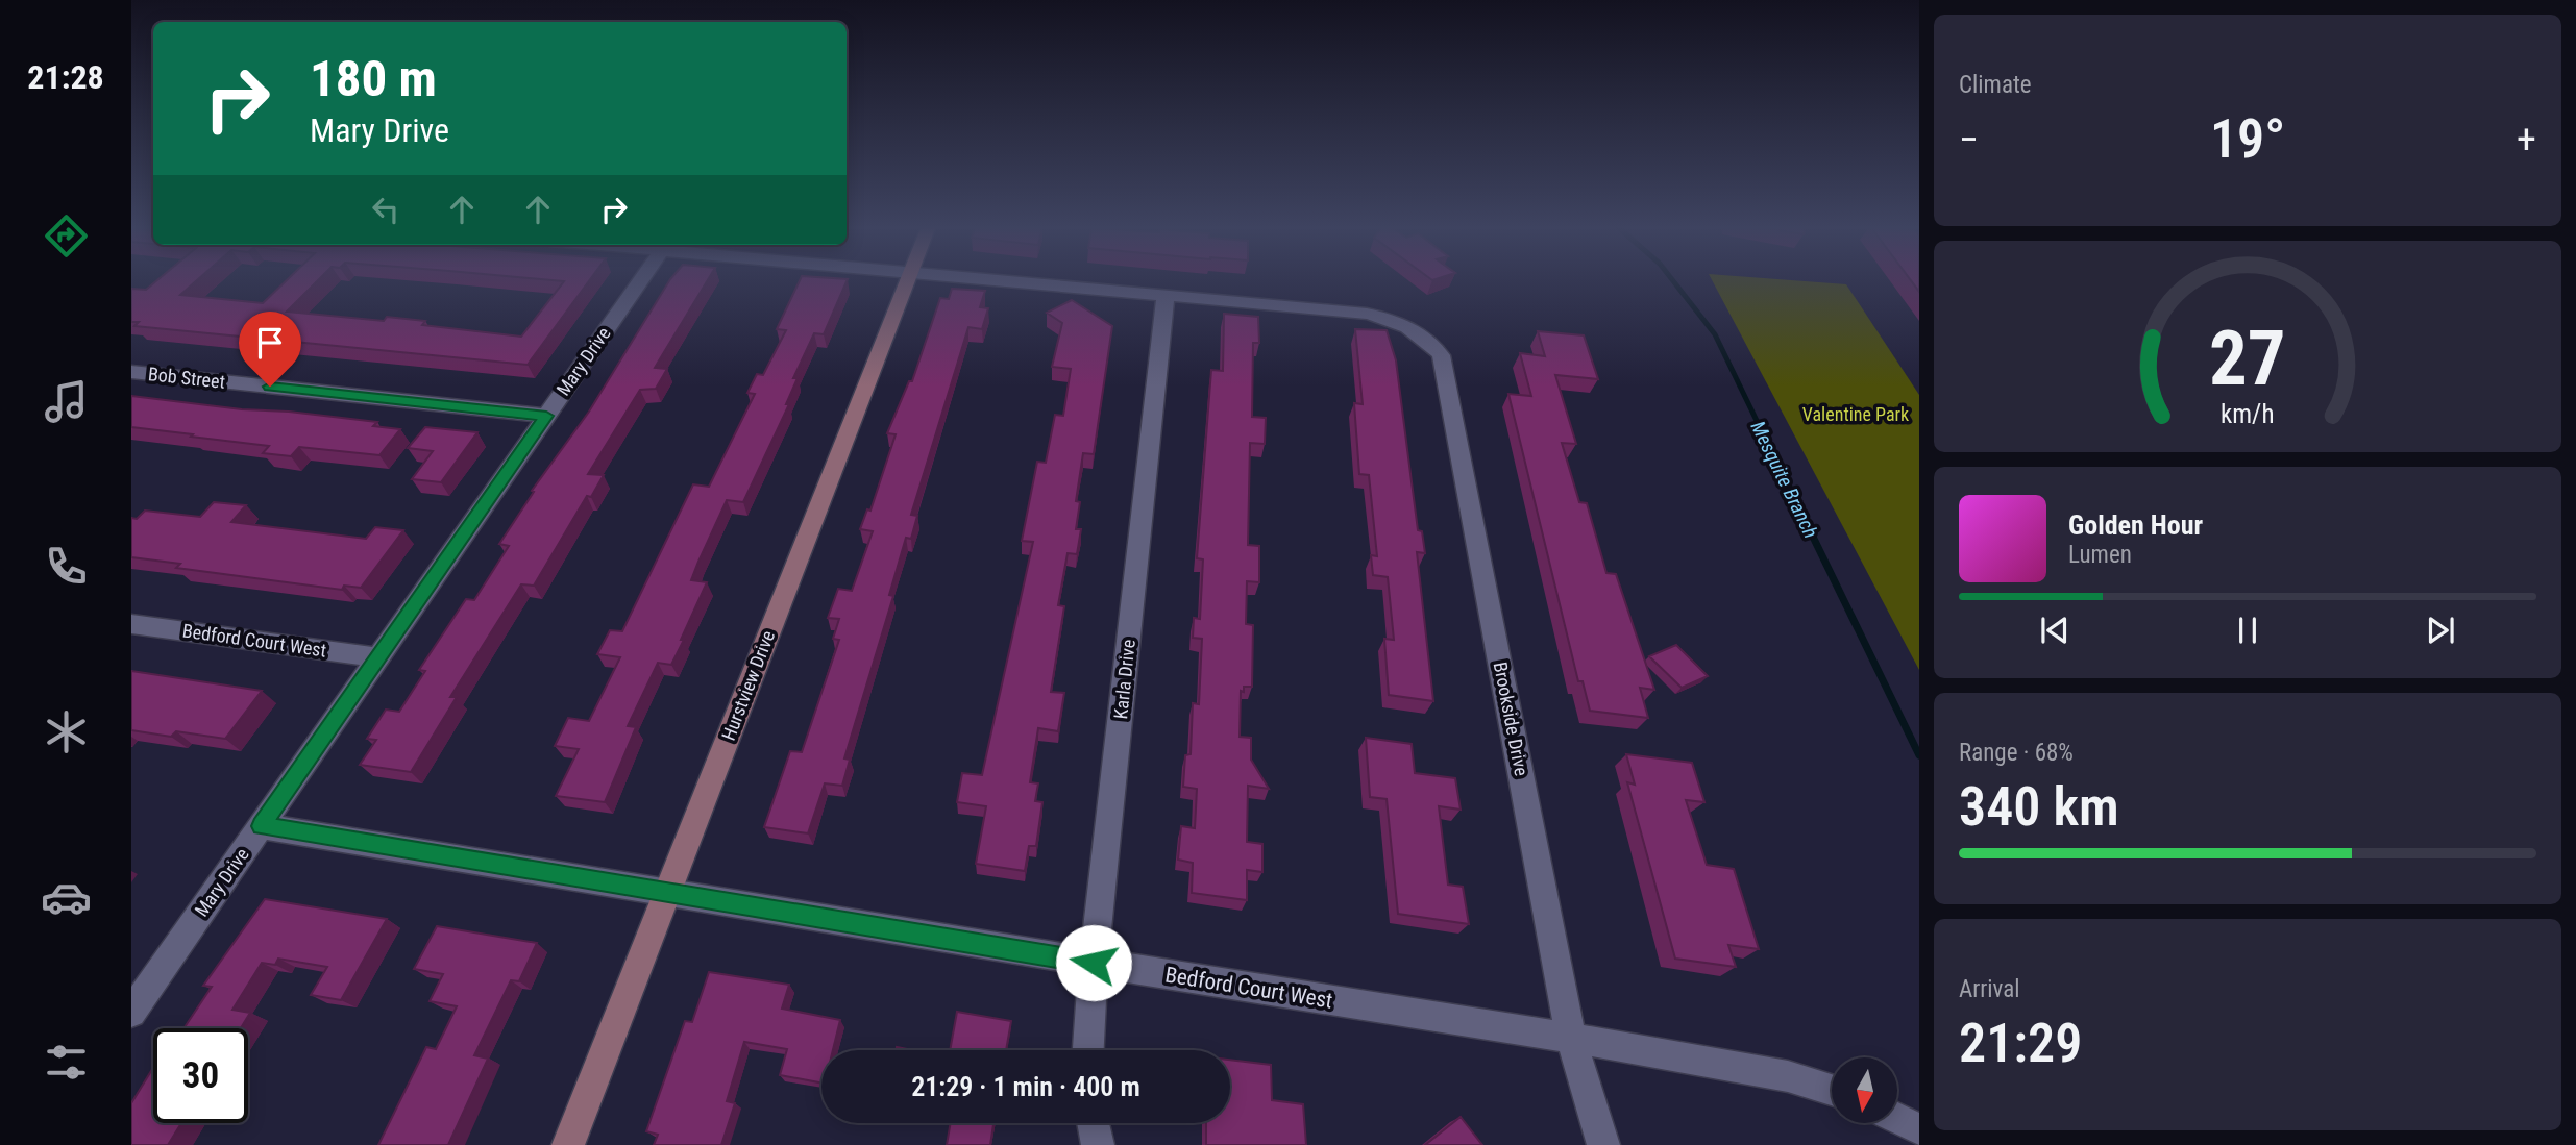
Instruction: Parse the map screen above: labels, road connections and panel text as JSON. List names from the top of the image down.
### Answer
{
  "streets": {
    "street": [
      "Mary Drive",
      "Bob Street",
      "Bedford Court West",
      "Karla Drive",
      "Hurstview Drive",
      "Brookside Drive"
    ]
  },
  "crossings": [
    ["Mary Drive", "Bob Street"],
    ["Mary Drive", "Bedford Court West"],
    ["Bedford Court West", "Karla Drive"],
    ["Bedford Court West", "Hurstview Drive"],
    ["Bedford Court West", "Brookside Drive"],
    ["Karla Drive", "Brookside Drive"]
  ],
  "water": ["Mesquite Branch"],
  "parks": ["Valentine Park"],
  "north": "bottom",
  "page": {
    "tabs": "21:28",
    "tile": [
      "Climate",
      ["Range · 68%", "340 km"],
      ["Arrival", "21:29"]
    ],
    "turn": ["180 m", "Mary Drive"],
    "heat": ["−", "19°", "+"],
    "song": ["Golden Hour", "Lumen"],
    "limit": "30",
    "trip": "21:29 · 1 min · 400 m",
    "gauge": ["27", "km/h"]
  }
}
